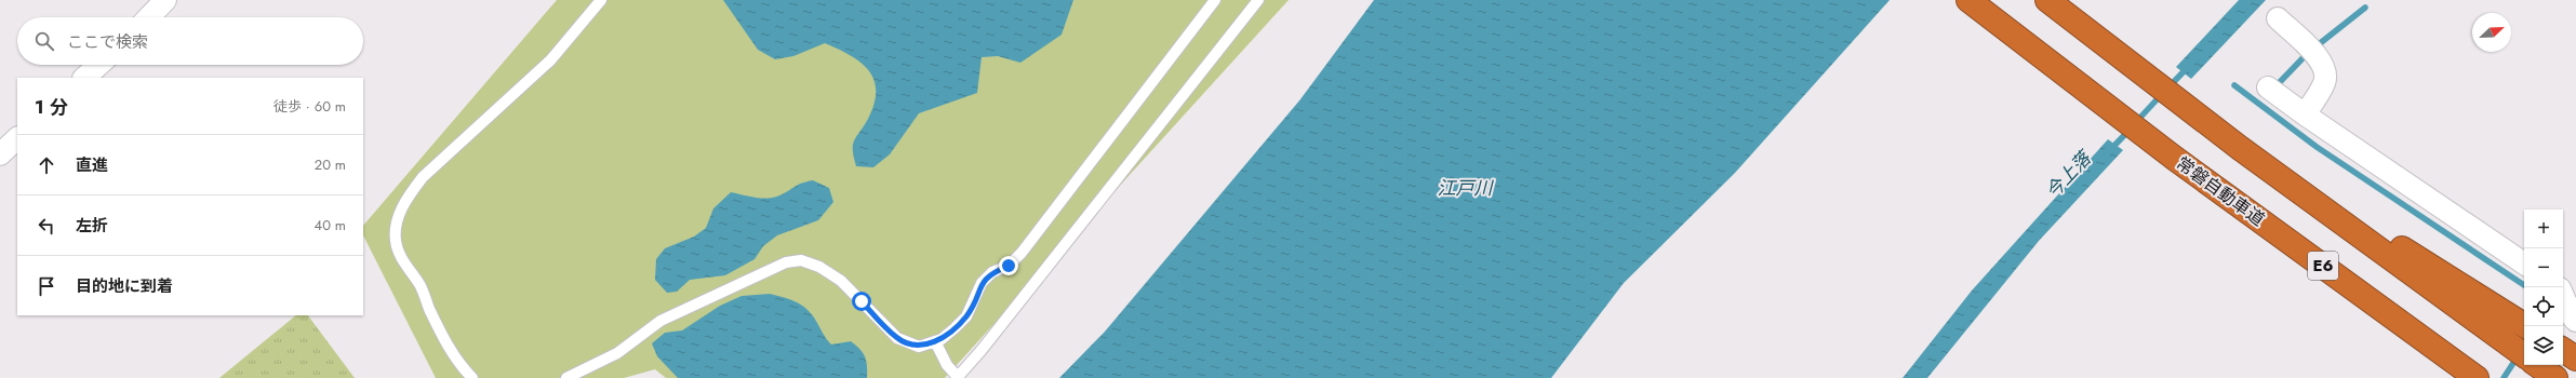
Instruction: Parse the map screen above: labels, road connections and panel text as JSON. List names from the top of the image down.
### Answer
{
  "streets": {
    "highway": ["常磐自動車道", "E6"]
  },
  "water": ["今上落", "江戸川"],
  "north": "top right",
  "page": {
    "search": "ここで検索",
    "heading": ["1 分", "徒歩 · 60 m"],
    "list": [
      ["直進", "20 m"],
      ["左折", "40 m"],
      "目的地に到着"
    ],
    "map_buttons": ["+", "−"]
  }
}
